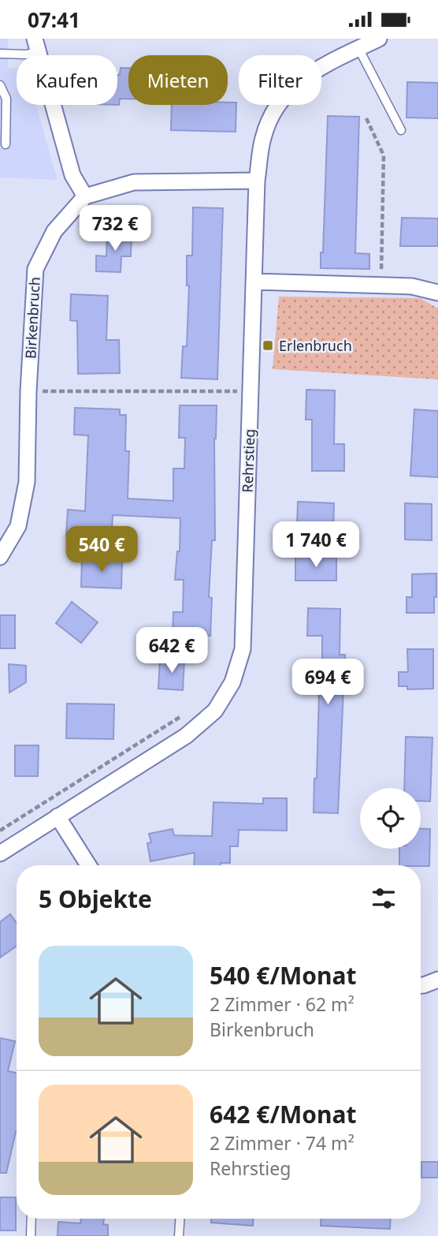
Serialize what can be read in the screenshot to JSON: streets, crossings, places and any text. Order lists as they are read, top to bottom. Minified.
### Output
{"streets":{"street":["Birkenbruch","Rehrstieg"]},"places":{"transit":["Erlenbruch"]},"page":{"status":"07:41","chip":["Kaufen","Mieten","Filter"],"price":["732 €","1 740 €","540 €","642 €","694 €"],"heading":"5 Objekte","list":[{"name":"540 €/Monat","note":"2 Zimmer · 62 m² · Birkenbruch"},{"name":"642 €/Monat","note":"2 Zimmer · 74 m² · Rehrstieg"}]}}
